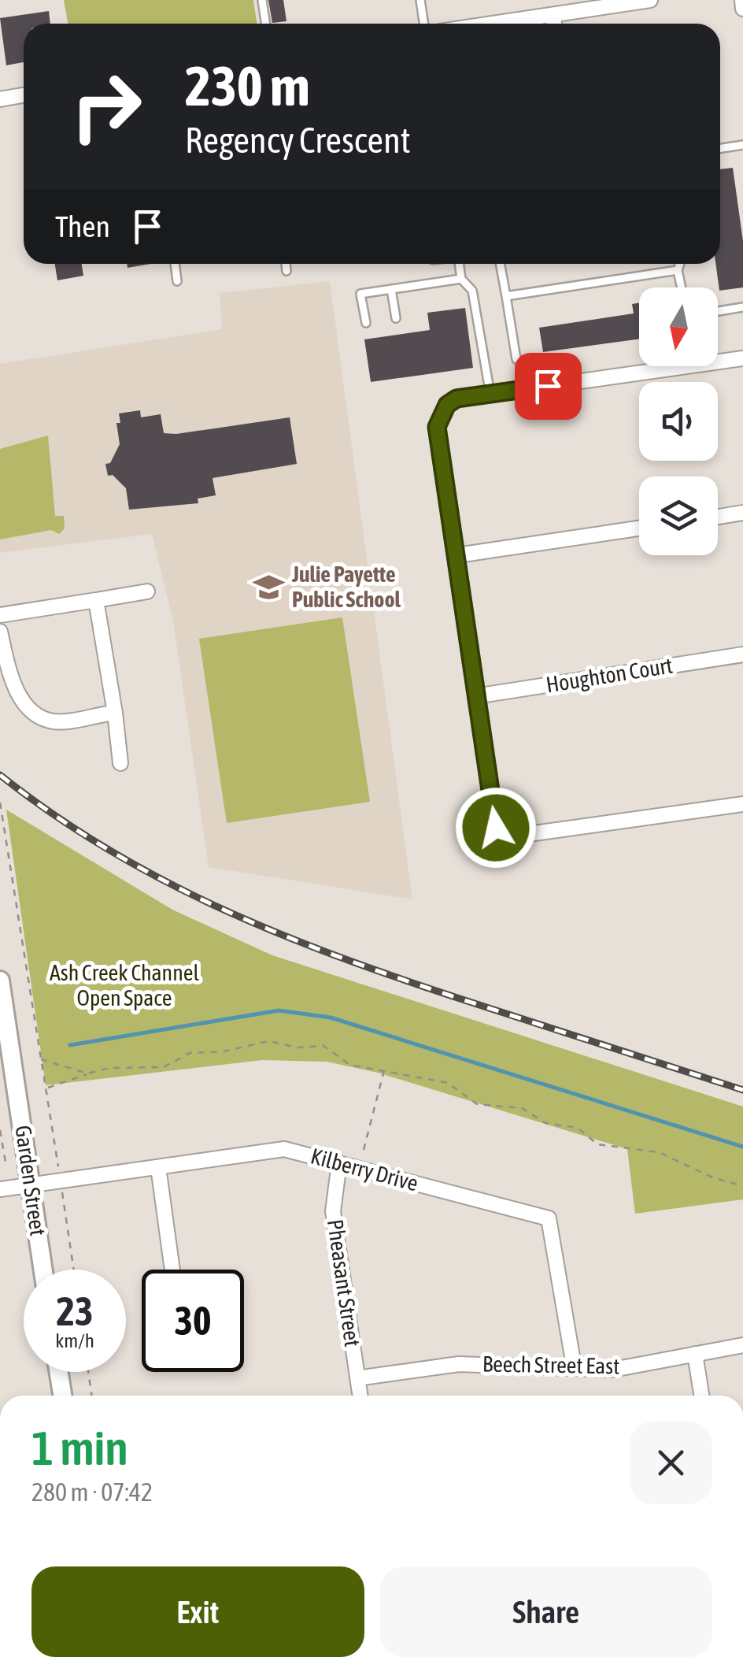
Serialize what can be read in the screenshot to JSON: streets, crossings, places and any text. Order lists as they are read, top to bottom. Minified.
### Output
{"streets":{"street":["Houghton Court","Kilberry Drive","Garden Street","Pheasant Street","Beech Street East"]},"crossings":[["Kilberry Drive","Garden Street"],["Kilberry Drive","Pheasant Street"],["Kilberry Drive","Beech Street East"],["Pheasant Street","Beech Street East"]],"parks":["Ash Creek Channel Open Space"],"places":{"school or university":["Julie Payette Public School"]},"north":"bottom","page":{"turn":["230 m","Regency Crescent"],"then":"Then","speed":"23 km/h","limit":"30","heading":["1 min","280 m · 07:42"],"buttons":["Exit","Share"]}}
